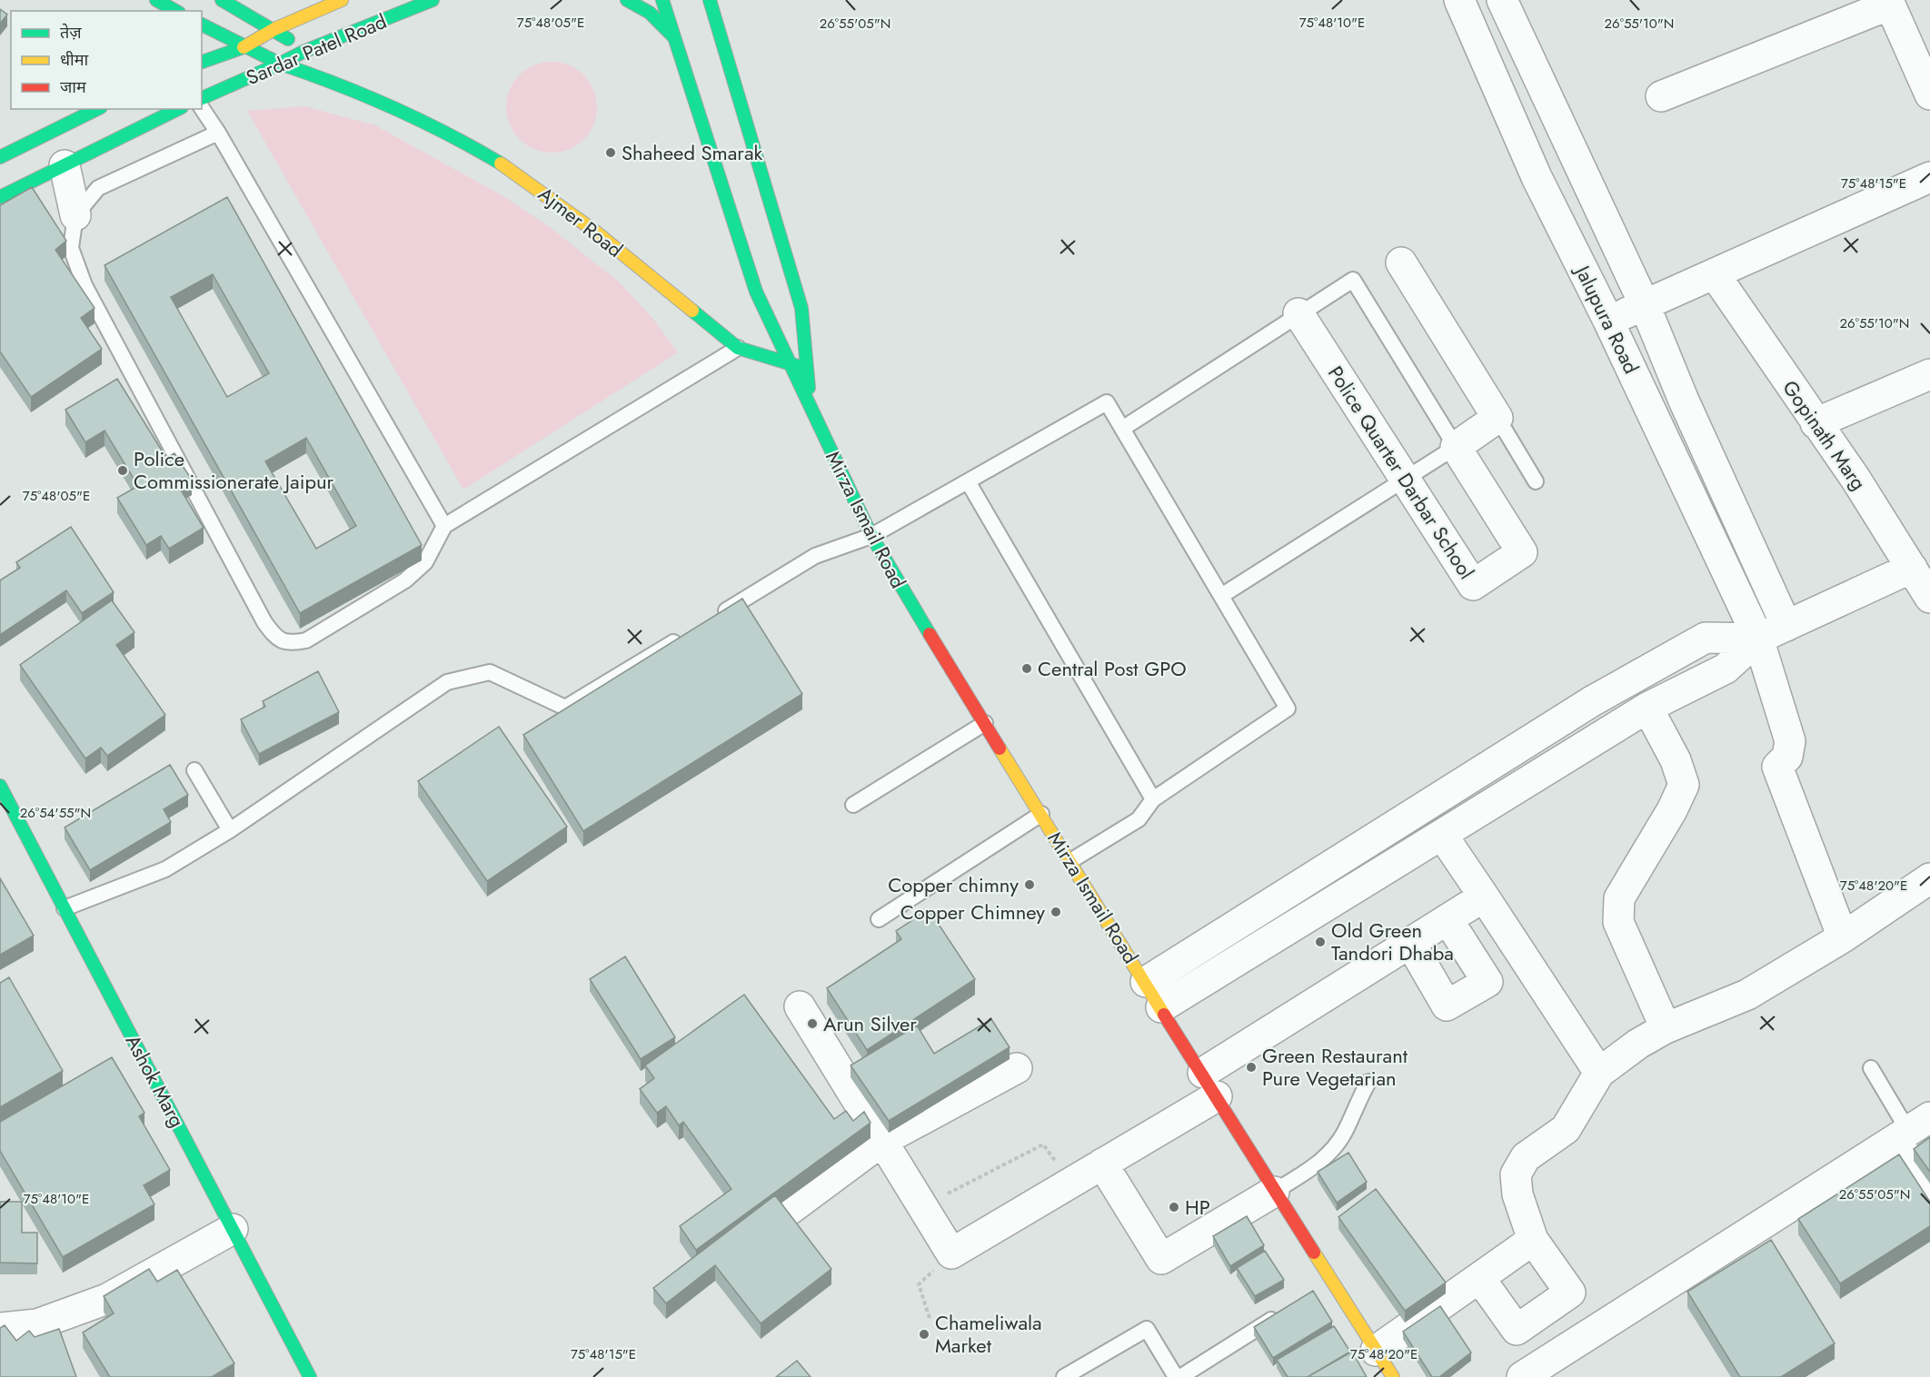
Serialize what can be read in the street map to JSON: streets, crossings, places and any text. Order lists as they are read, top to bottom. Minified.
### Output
{"streets":{"main road":["Sardar Patel Road","Ajmer Road","Mirza Ismail Road","Ashok Marg"],"street":["Jalupura Road","Gopinath Marg","Police Quarter Darbar School"]},"crossings":[["Sardar Patel Road","Ajmer Road"],["Ajmer Road","Mirza Ismail Road"]],"places":["Shaheed Smarak","Police Commissionerate Jaipur","Central Post GPO","Copper chimny","Copper Chimney","Old Green Tandori Dhaba","Arun Silver","Green Restaurant Pure Vegetarian","HP","Chameliwala Market"],"legend":["तेज़","धीमा","जाम"],"coordinates":["75°48'05\"E","75°48'10\"E","26°55'05\"N","26°55'10\"N","75°48'15\"E","26°54'55\"N","75°48'20\"E"]}
